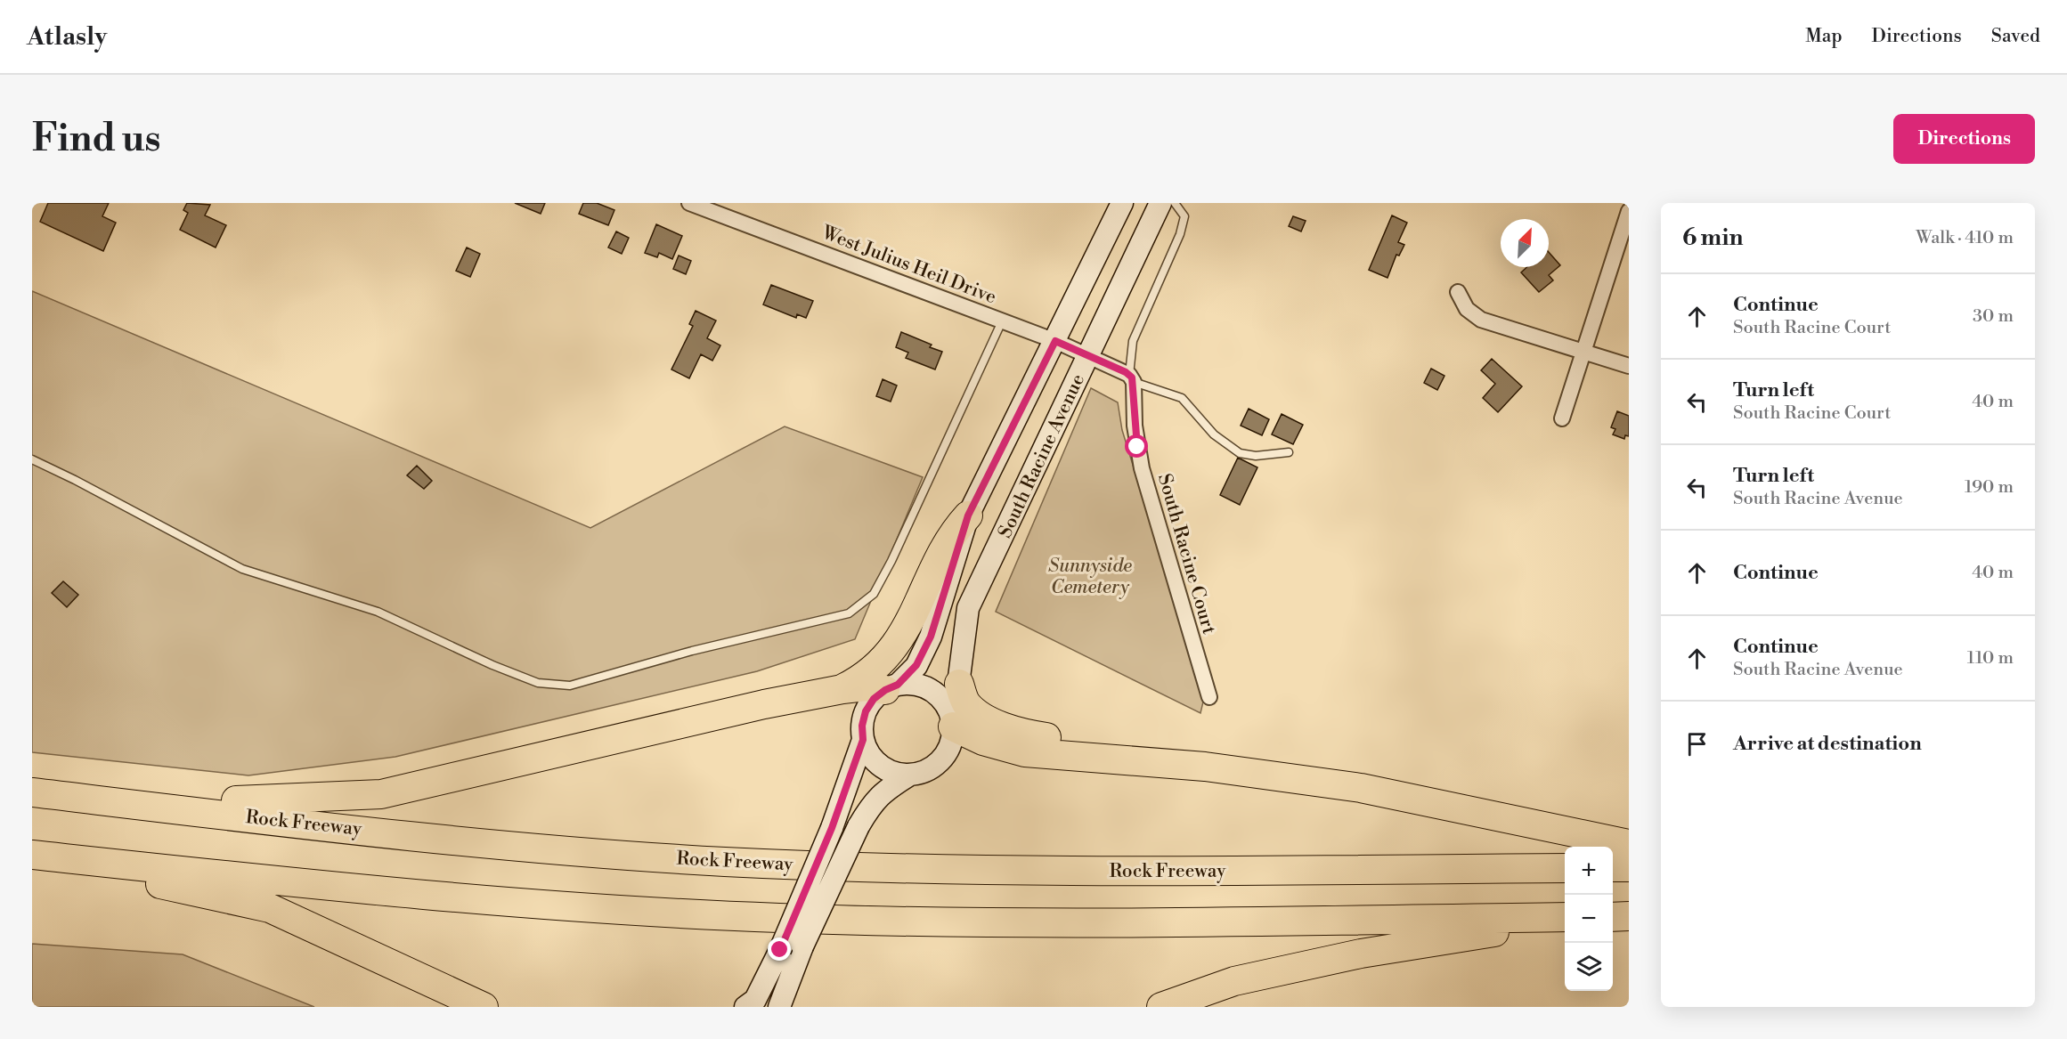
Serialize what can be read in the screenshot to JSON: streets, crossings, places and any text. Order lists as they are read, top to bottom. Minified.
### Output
{"streets":{"highway":["Rock Freeway"],"main road":["South Racine Avenue"],"street":["West Julius Heil Drive","South Racine Court"]},"crossings":[["West Julius Heil Drive","South Racine Avenue"]],"parks":["Sunnyside Cemetery"],"north":"top right","page":{"header":"Atlasly","nav":["Map","Directions","Saved"],"buttons":"Directions","title":"Find us","heading":["6 min","Walk · 410 m"],"list":[["Continue","South Racine Court","30 m"],["Turn left","South Racine Court","40 m"],["Turn left","South Racine Avenue","190 m"],["Continue","40 m"],["Continue","South Racine Avenue","110 m"],"Arrive at destination"],"map_buttons":["+","−"]}}
